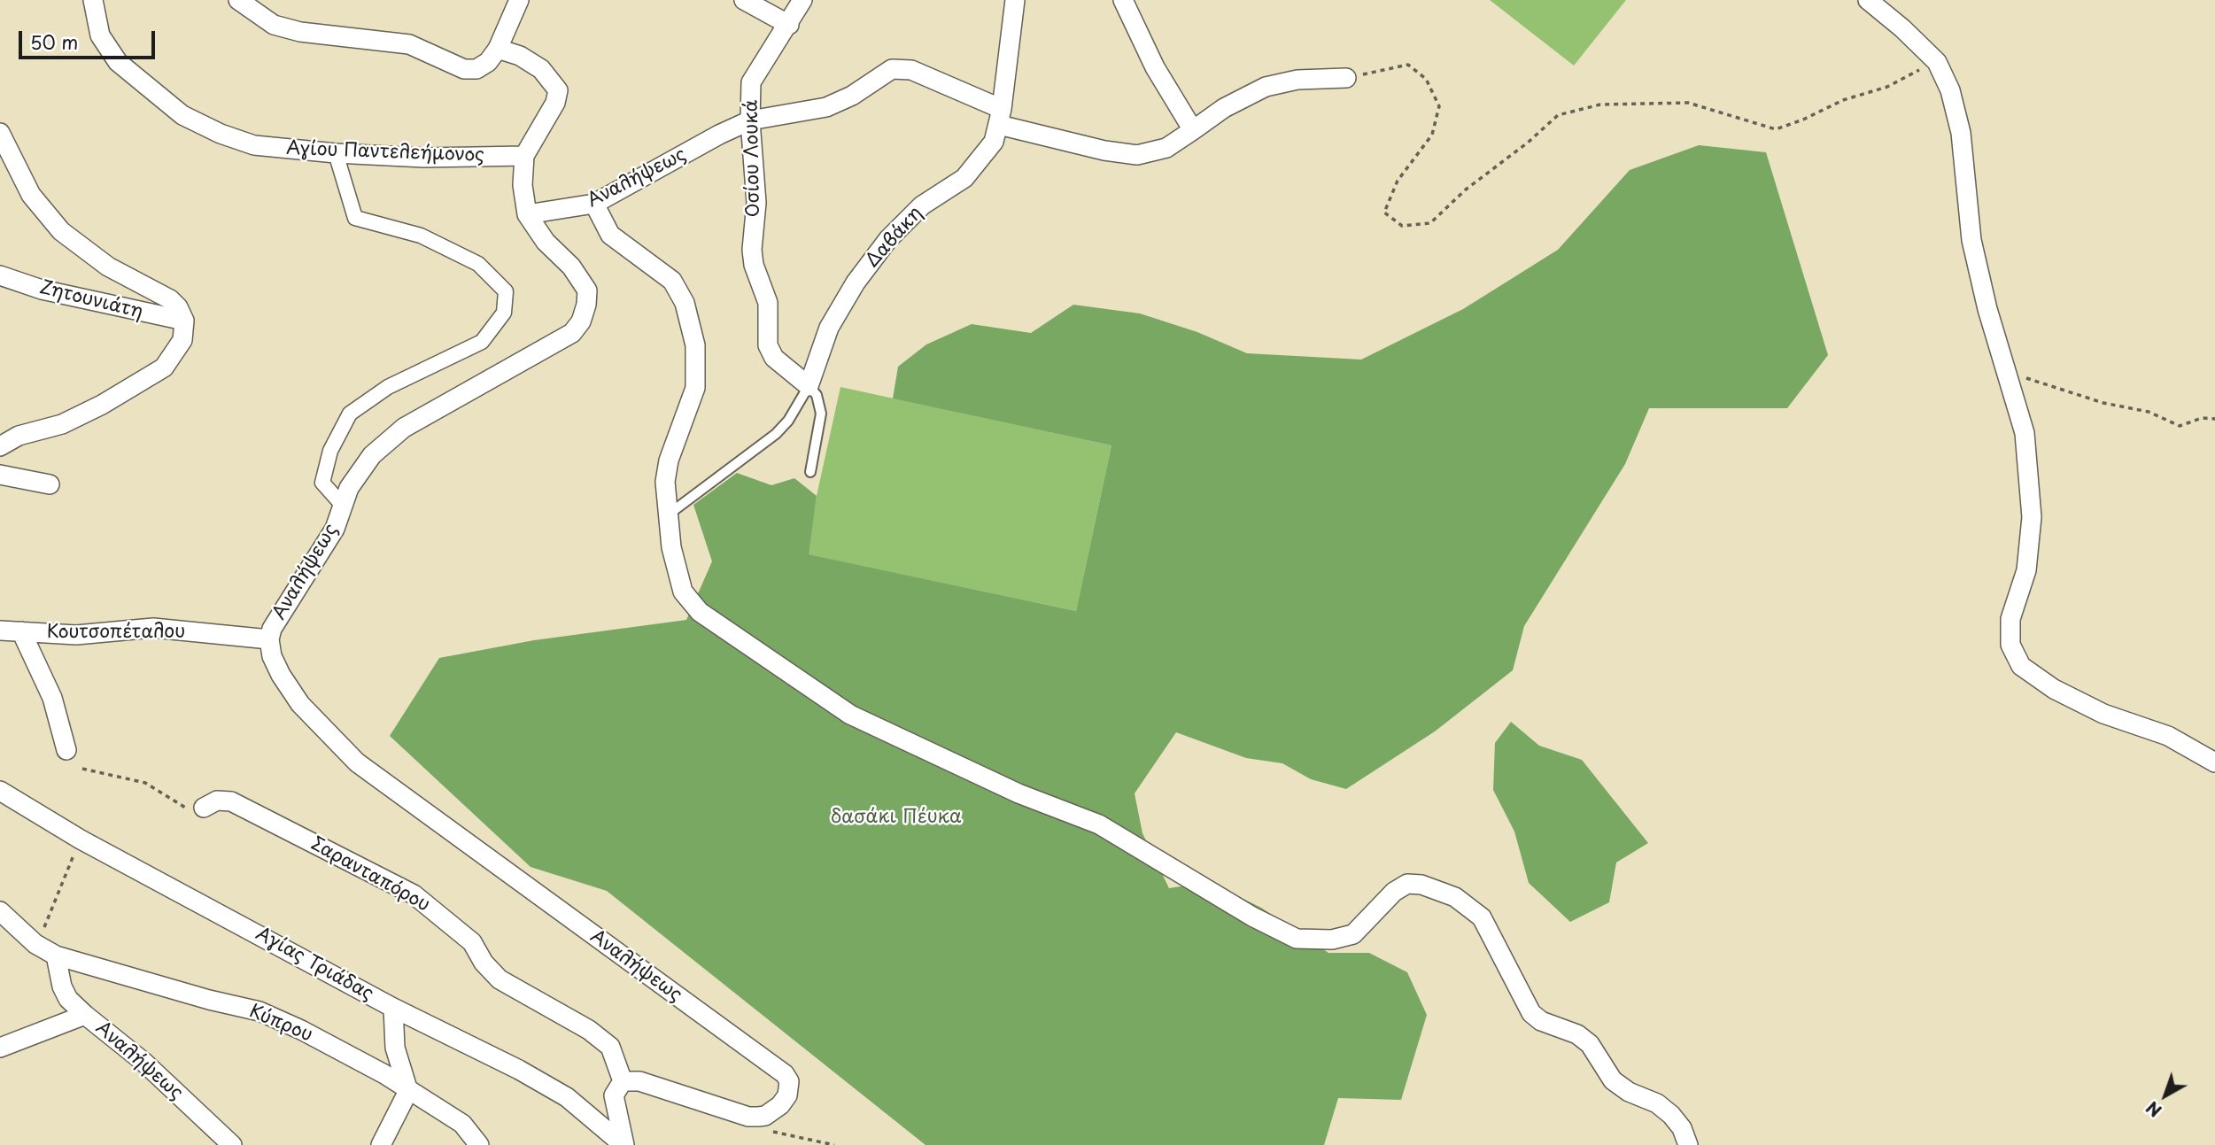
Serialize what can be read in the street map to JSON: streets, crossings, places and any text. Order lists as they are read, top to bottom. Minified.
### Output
{"streets":{"street":["Αγίου Παντελεήμονος","Οσίου Λουκά","Αναλήψεως","Δαβάκη","Ζητουνιάτη","Κουτσοπέταλου","Σαρανταπόρου","Αγίας Τριάδας","Κύπρου"]},"crossings":[["Οσίου Λουκά","Αναλήψεως"],["Οσίου Λουκά","Δαβάκη"],["Αναλήψεως","Δαβάκη"],["Αναλήψεως","Κουτσοπέταλου"]],"parks":["δασάκι Πέυκα"],"scale_bar":"50 m","north":"bottom left"}
